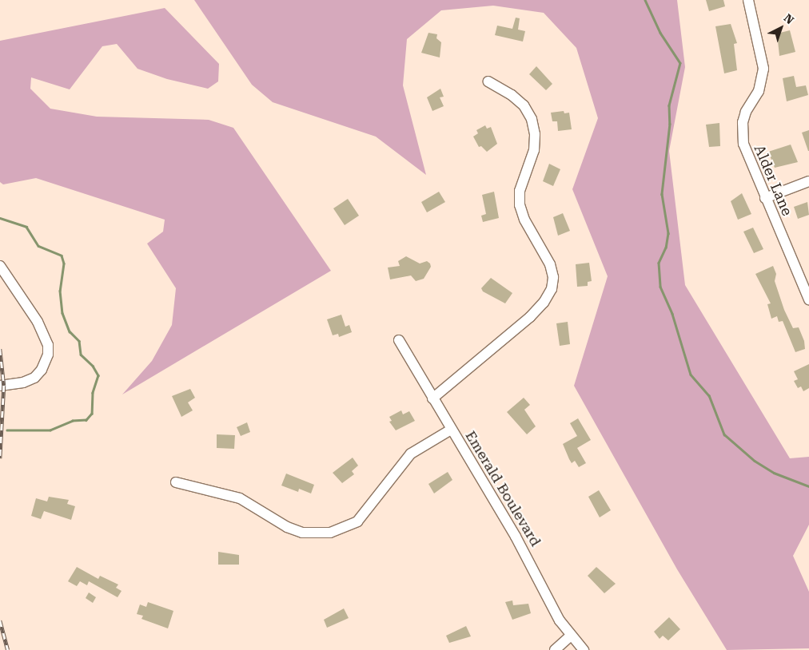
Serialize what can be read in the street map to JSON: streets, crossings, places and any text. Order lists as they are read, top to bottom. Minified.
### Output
{"streets":{"street":["Alder Lane","Emerald Boulevard"]},"north":"top right"}
